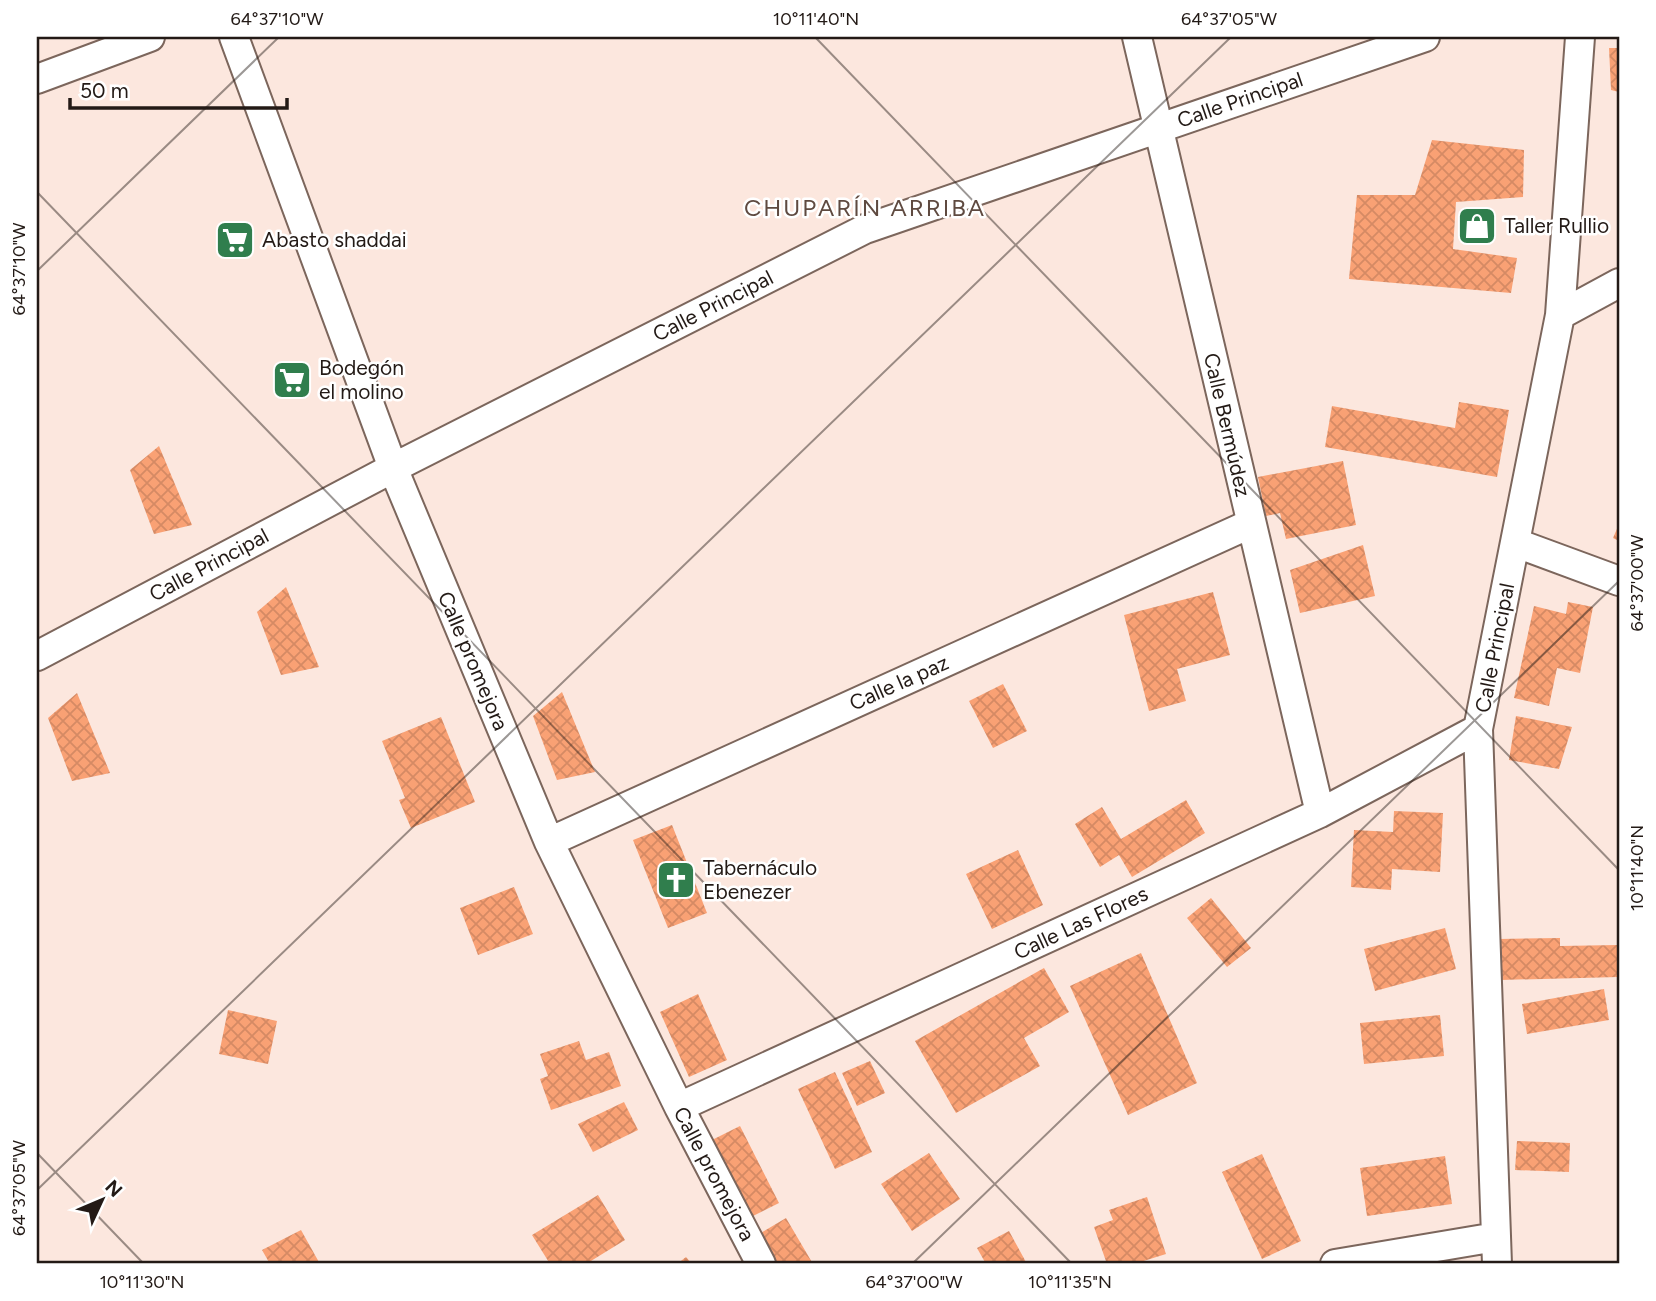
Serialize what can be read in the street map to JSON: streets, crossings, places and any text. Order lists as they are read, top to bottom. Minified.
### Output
{"streets":{"street":["Calle Principal","Calle Bermúdez","Calle promejora","Calle la paz","Calle Las Flores"]},"crossings":[["Calle Principal","Calle Bermúdez"],["Calle Principal","Calle promejora"],["Calle Principal","Calle Las Flores"],["Calle Bermúdez","Calle la paz"],["Calle Bermúdez","Calle Las Flores"],["Calle promejora","Calle la paz"],["Calle promejora","Calle Las Flores"]],"districts":["CHUPARÍN ARRIBA"],"places":{"shop":["Taller Rullio"],"supermarket":["Abasto shaddai","Bodegón el molino"],"church":["Tabernáculo Ebenezer"]},"scale_bar":"50 m","north":"top right","coordinates":["64°37'10\"W","10°11'40\"N","64°37'05\"W","64°37'00\"W","10°11'30\"N","10°11'35\"N"]}
